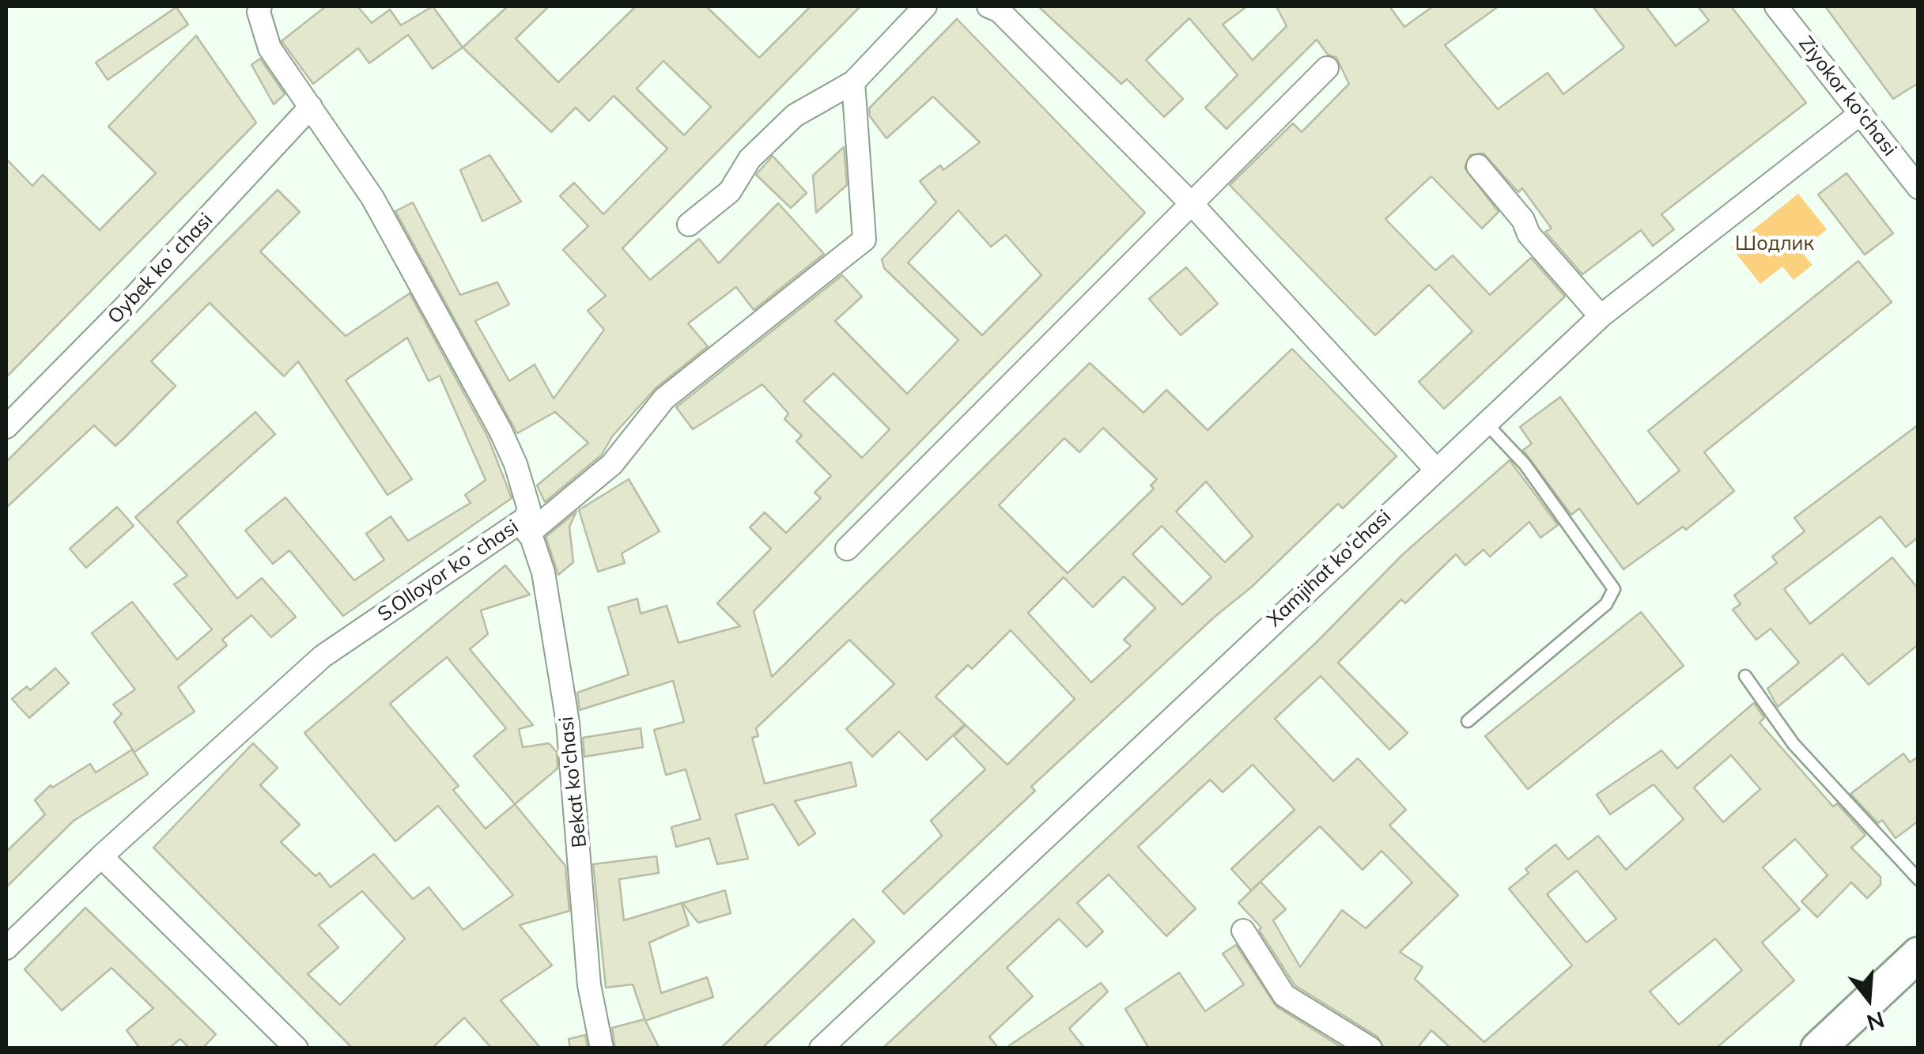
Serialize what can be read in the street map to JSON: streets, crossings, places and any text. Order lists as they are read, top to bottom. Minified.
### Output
{"streets":{"street":["Ziyokor ko'chasi","Oybek koʻchasi","Xamjihat ko'chasi","S.Olloyor koʻchasi","Bekat ko'chasi"]},"crossings":[["Ziyokor ko'chasi","Xamjihat ko'chasi"],["Oybek koʻchasi","S.Olloyor koʻchasi"],["S.Olloyor koʻchasi","Bekat ko'chasi"]],"parks":["Шодлик"],"north":"bottom"}
